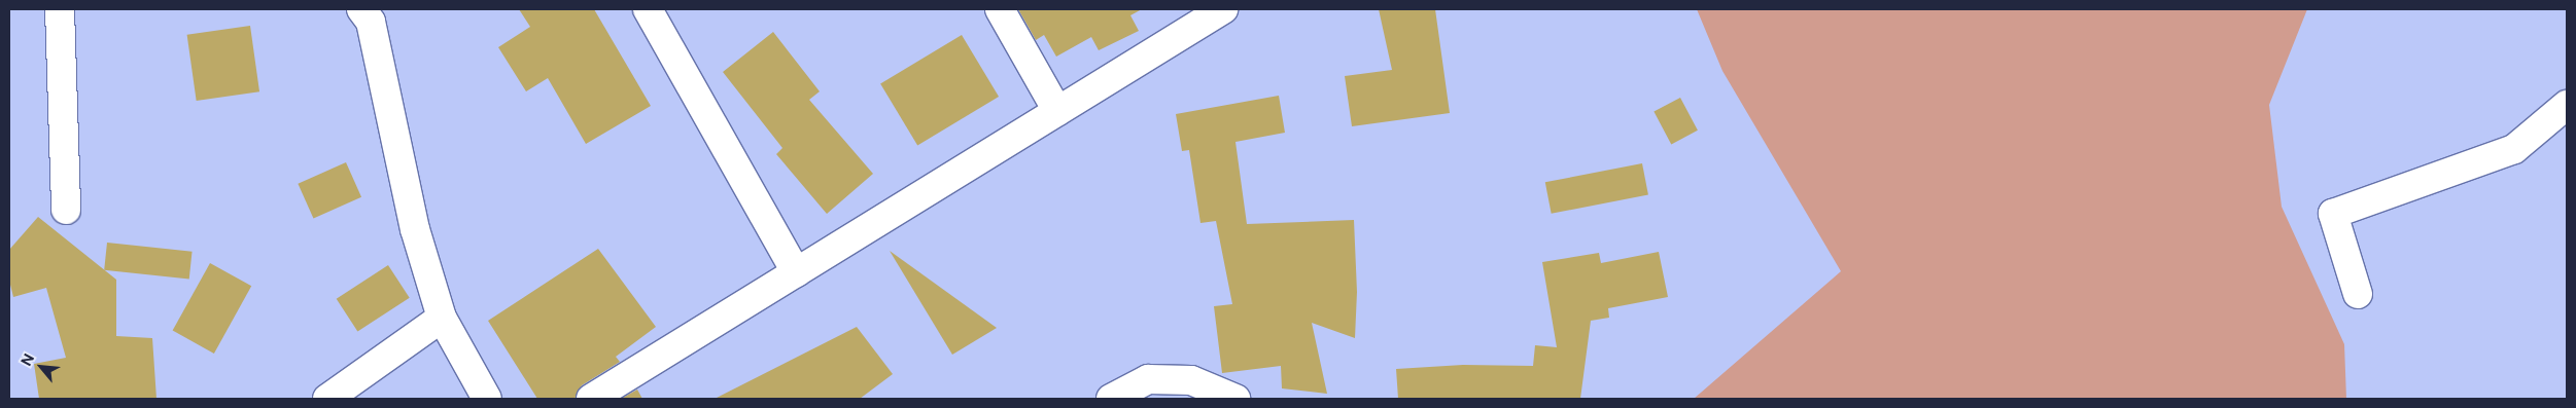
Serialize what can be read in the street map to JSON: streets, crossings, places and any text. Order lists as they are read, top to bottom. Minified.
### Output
{"north":"top left"}
